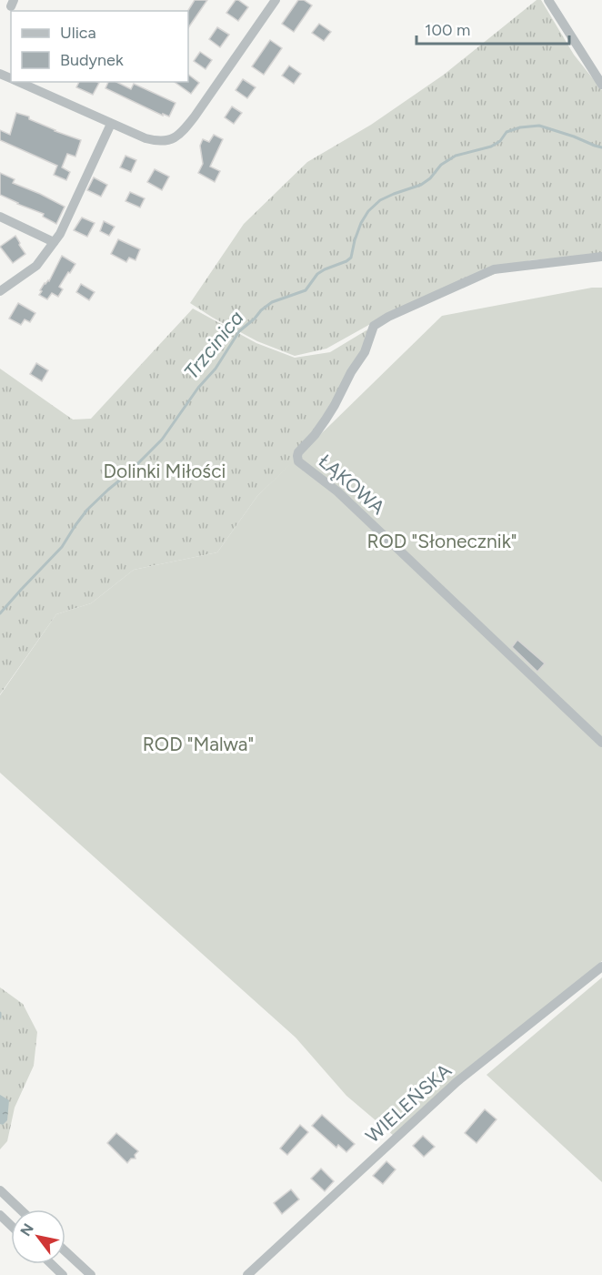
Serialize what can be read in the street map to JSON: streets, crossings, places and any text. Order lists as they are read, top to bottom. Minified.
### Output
{"streets":{"street":["ŁĄKOWA","WIELEŃSKA"]},"water":["Trzcinica"],"parks":["Dolinki Miłości","ROD \"Słonecznik\"","ROD \"Malwa\""],"legend":["Ulica","Budynek"],"scale_bar":"100 m","north":"top left"}
